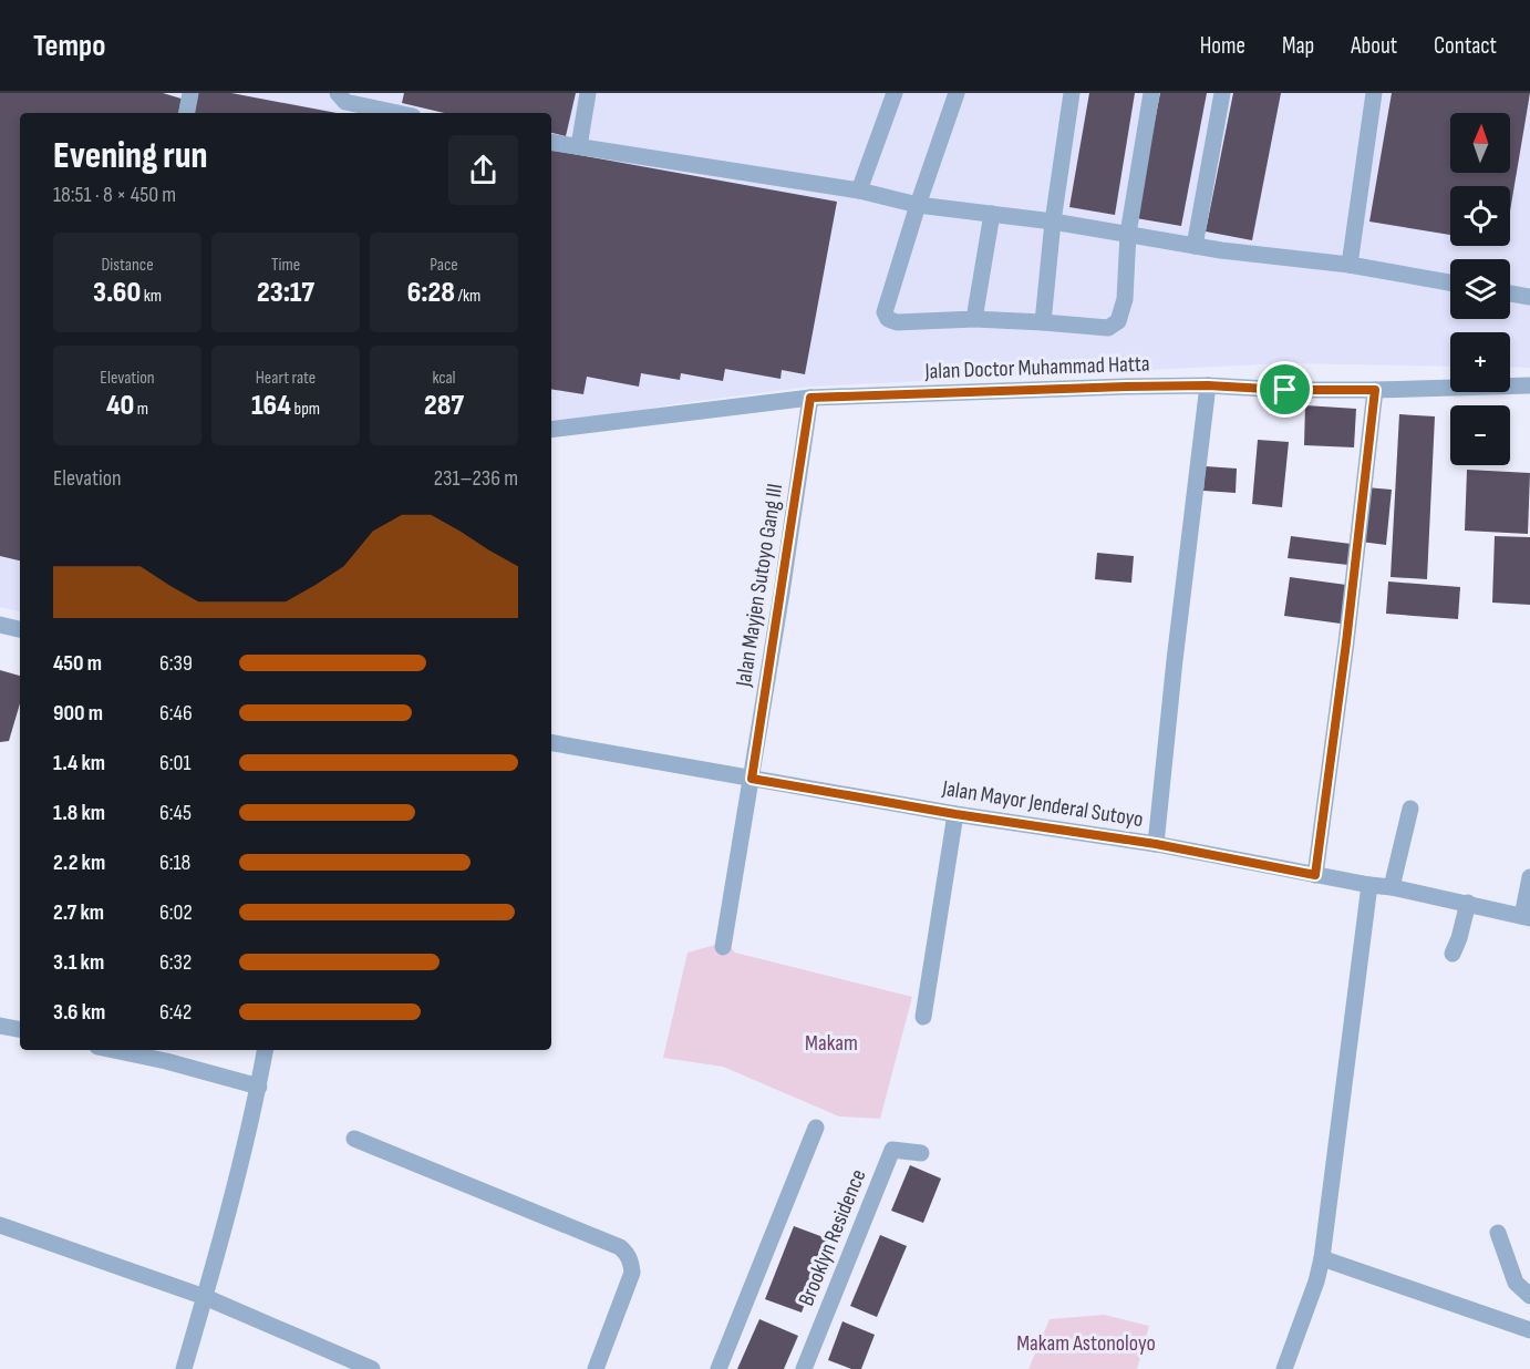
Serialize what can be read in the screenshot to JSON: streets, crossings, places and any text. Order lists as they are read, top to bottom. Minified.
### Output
{"streets":{"street":["Jalan Doctor Muhammad Hatta","Jalan Mayjen Sutoyo Gang III","Jalan Mayor Jenderal Sutoyo","Brooklyn Residence"]},"crossings":[["Jalan Doctor Muhammad Hatta","Jalan Mayjen Sutoyo Gang III"],["Jalan Mayjen Sutoyo Gang III","Jalan Mayor Jenderal Sutoyo"]],"parks":["Makam","Makam Astonoloyo"],"north":"top","page":{"header":"Tempo","nav":["Home","Map","About","Contact"],"map_buttons":["+","−"],"heading":["Evening run","18:51 · 8 × 450 m"],"stats":[["Distance","3.60 km"],["Time","23:17"],["Pace","6:28 /km"],["Elevation","40 m"],["Heart rate","164 bpm"],["kcal","287"]],"chart":["Elevation","231–236 m"],"list":[{"name":"450 m","note":"6:39"},{"name":"900 m","note":"6:46"},{"name":"1.4 km","note":"6:01"},{"name":"1.8 km","note":"6:45"},{"name":"2.2 km","note":"6:18"},{"name":"2.7 km","note":"6:02"},{"name":"3.1 km","note":"6:32"},{"name":"3.6 km","note":"6:42"}]}}
